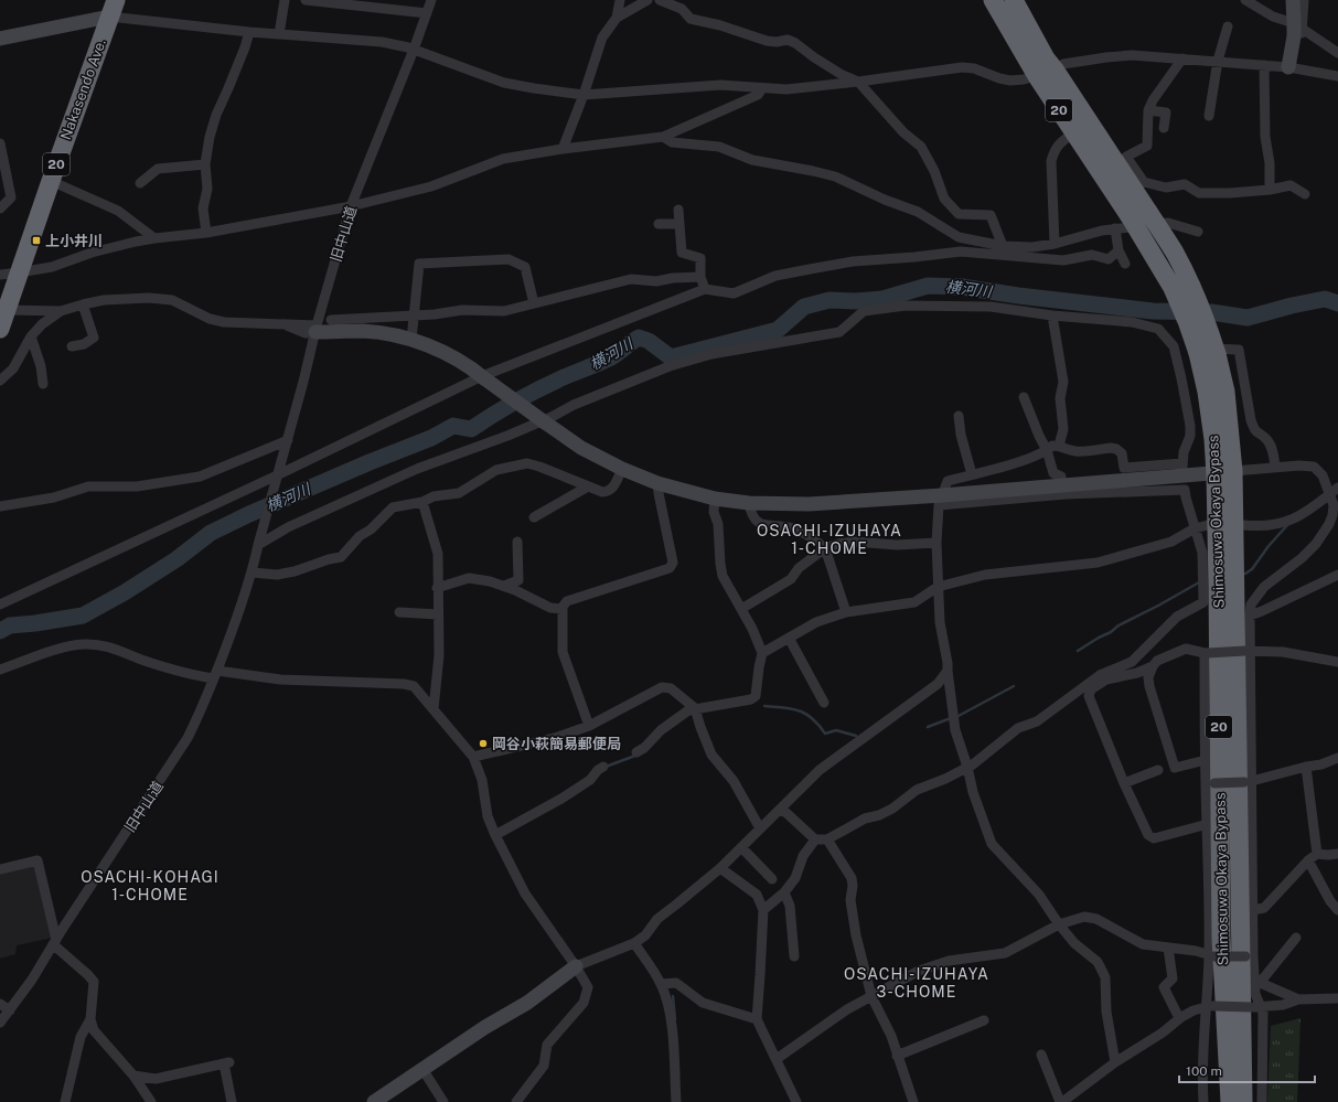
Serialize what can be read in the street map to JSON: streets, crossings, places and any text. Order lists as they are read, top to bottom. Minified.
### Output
{"streets":{"highway":["Nakasendo Ave.","20","Shimosuwa Okaya Bypass"],"street":["旧中山道"]},"districts":["OSACHI-IZUHAYA 1-CHOME","OSACHI-KOHAGI 1-CHOME","OSACHI-IZUHAYA 3-CHOME"],"water":["横河川"],"places":{"transit":["上小井川"],"other":["岡谷小萩簡易郵便局"]},"scale_bar":"100 m"}
